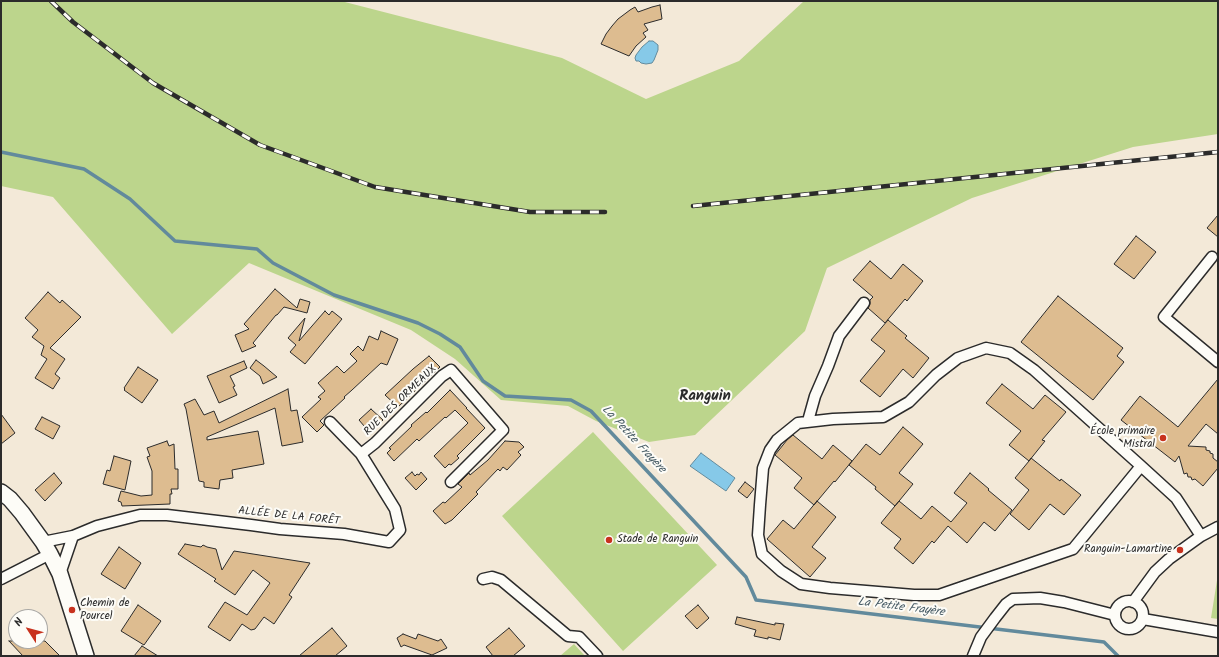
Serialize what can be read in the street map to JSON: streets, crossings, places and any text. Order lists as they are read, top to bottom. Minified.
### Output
{"streets":{"street":["RUE DES ORMEAUX","ALLÉE DE LA FORÊT"]},"crossings":[["RUE DES ORMEAUX","ALLÉE DE LA FORÊT"]],"districts":["Ranguin"],"water":["La Petite Frayère"],"places":["École primaire Mistral","Stade de Ranguin","Ranguin-Lamartine","Chemin de Pourcel"],"north":"top left"}
